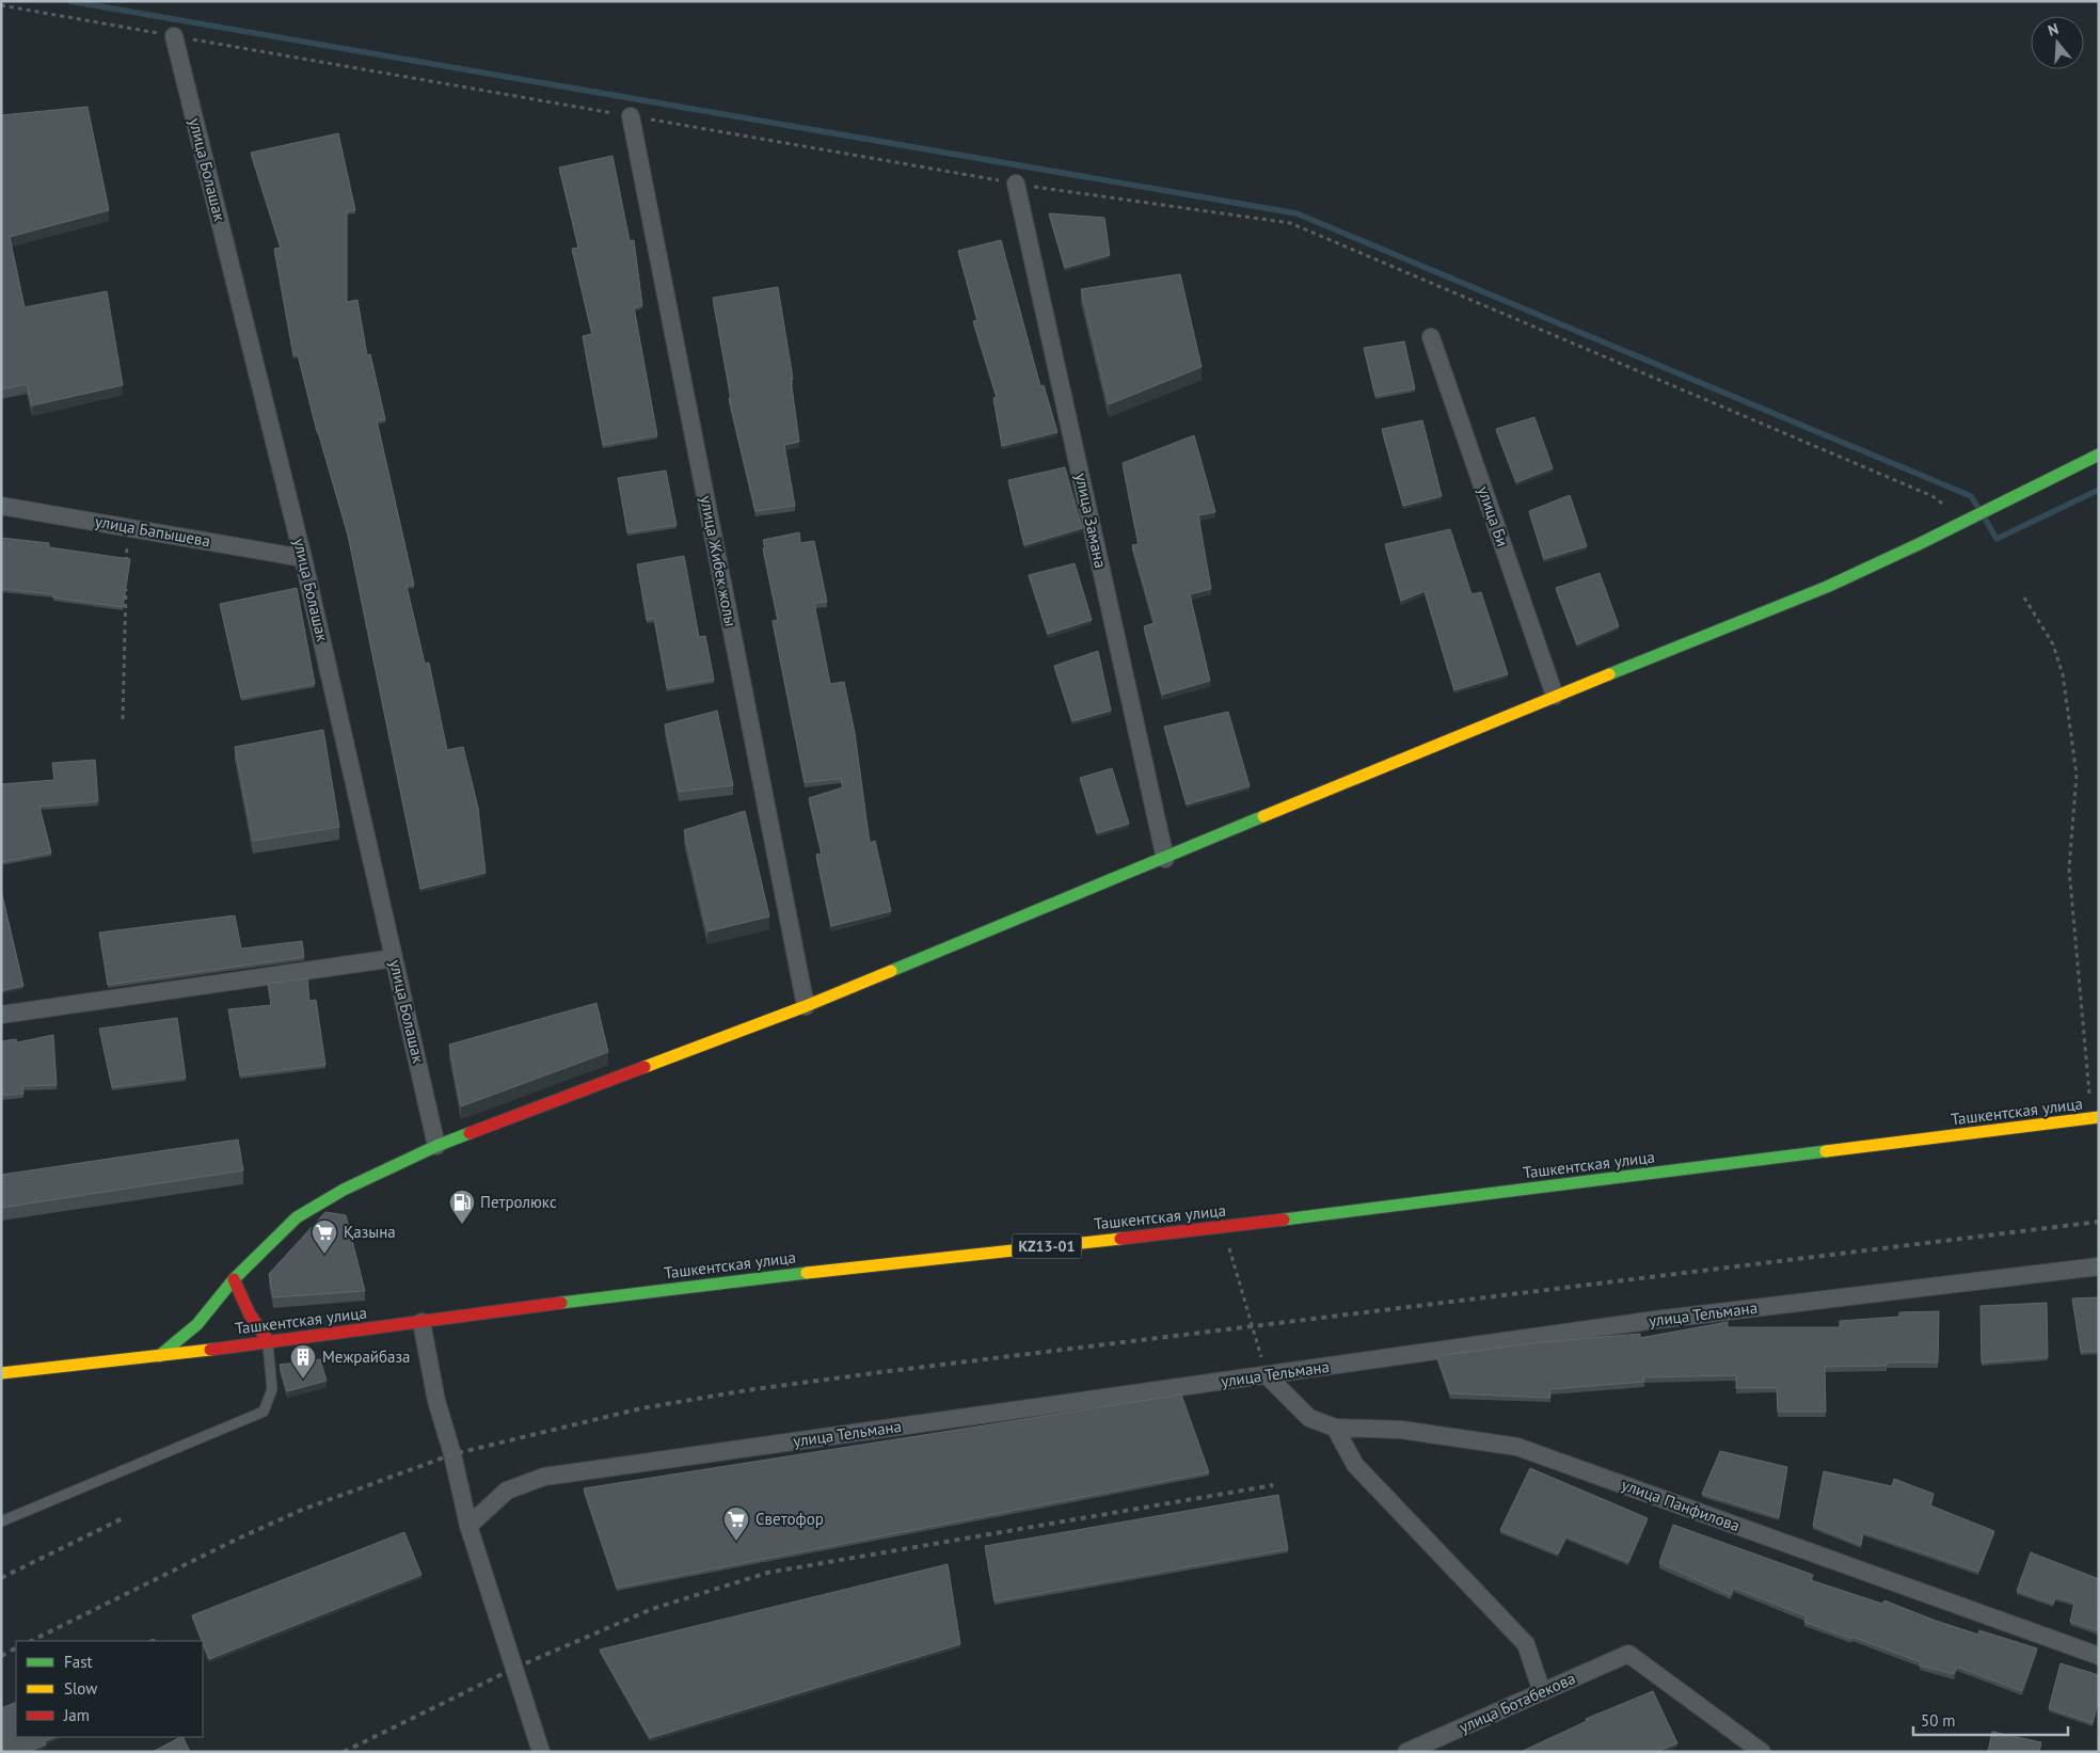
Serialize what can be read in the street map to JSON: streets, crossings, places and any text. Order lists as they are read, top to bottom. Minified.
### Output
{"streets":{"main road":["Ташкентская улица","KZ13-01"],"street":["улица Болашак","улица Би","улица Замана","улица Бапышева","улица Жибек жолы","улица Тельмана","улица Панфилова","улица Ботабекова"]},"crossings":[["улица Болашак","улица Бапышева"],["улица Тельмана","улица Панфилова"]],"places":{"fuel station":["Петролюкс"],"supermarket":["Қазына","Светофор"],"building":["Межрайбаза"]},"legend":["Fast","Slow","Jam"],"scale_bar":"50 m","north":"top"}
